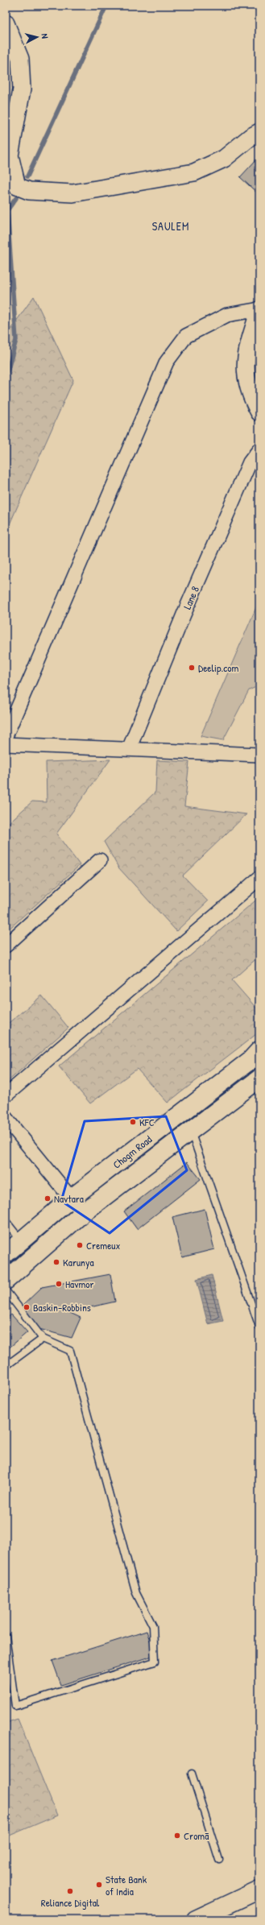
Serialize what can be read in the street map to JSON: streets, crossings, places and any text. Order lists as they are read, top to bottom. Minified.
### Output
{"streets":{"main road":["Chogm Road"],"street":["Lane 8"]},"districts":["SAULEM"],"places":["Deelip.com","KFC","Navtara","Cremeux","Karunya","Havmor","Baskin-Robbins","Cromā","State Bank of India","Reliance Digital"],"north":"right"}
